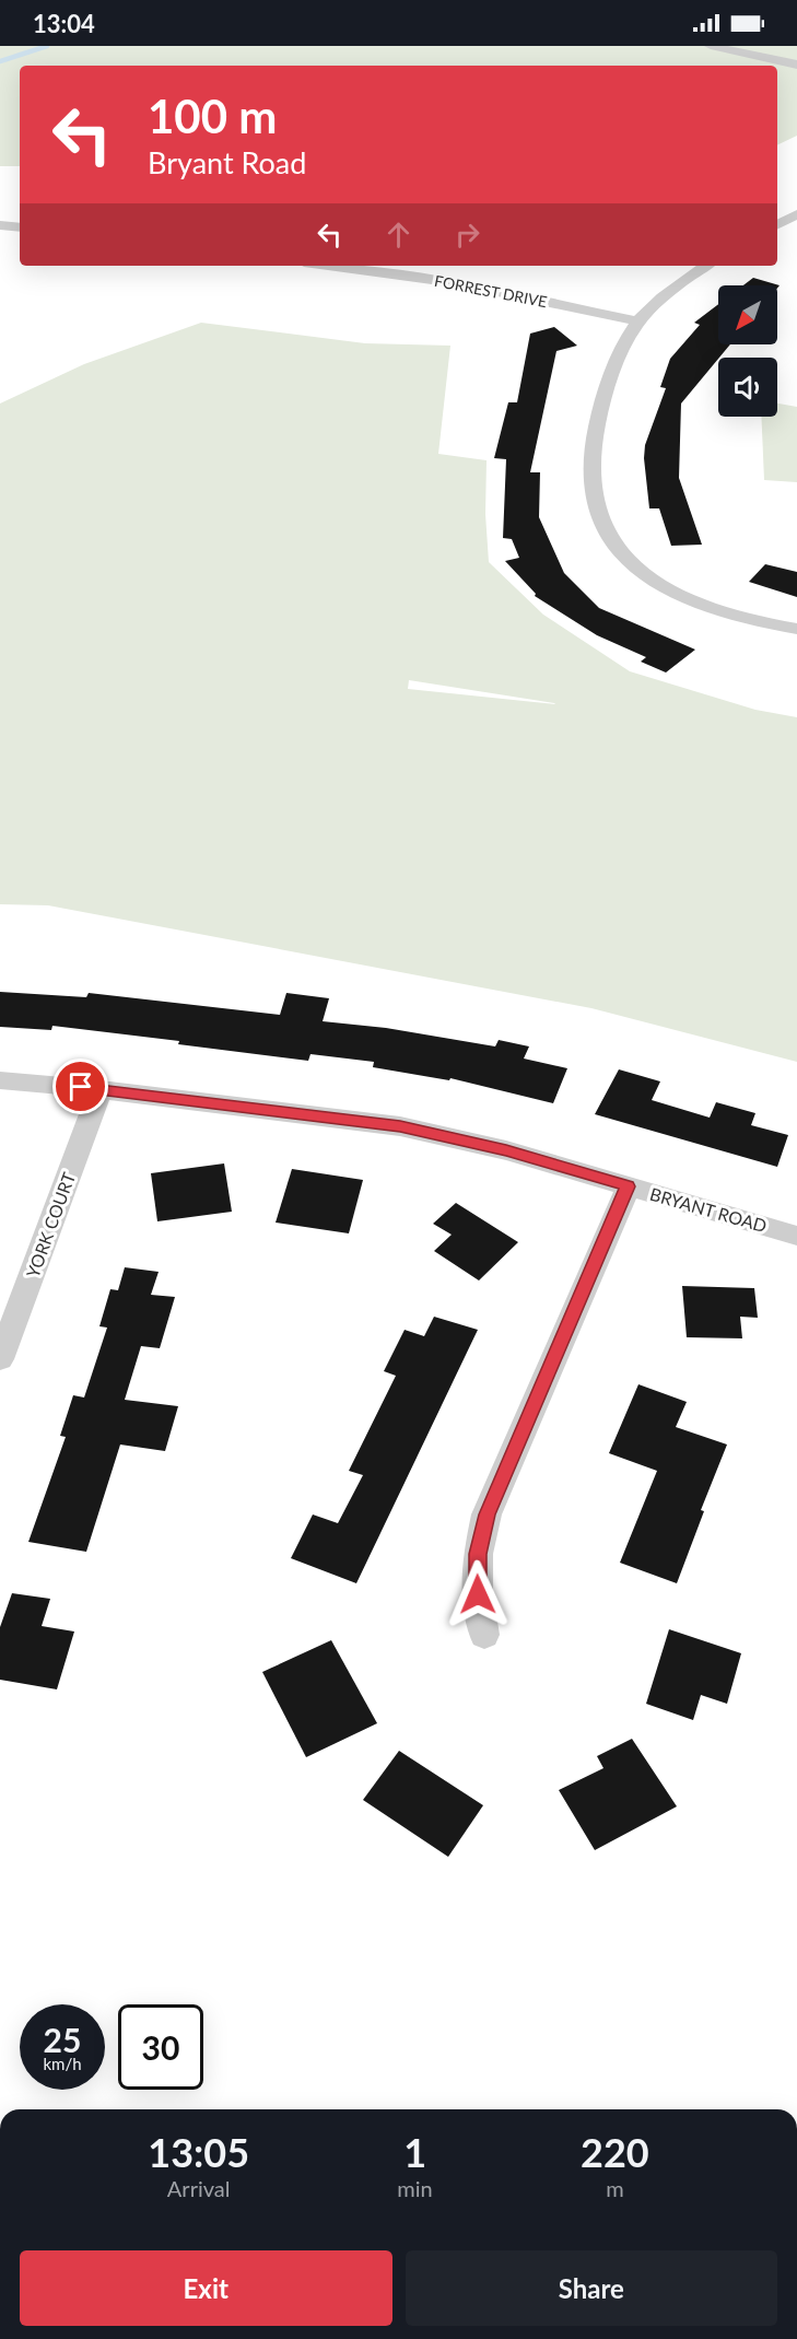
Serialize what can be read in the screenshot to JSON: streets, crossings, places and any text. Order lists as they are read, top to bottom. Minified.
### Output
{"streets":{"street":["FORREST DRIVE","BRYANT ROAD","YORK COURT"]},"crossings":[["BRYANT ROAD","YORK COURT"]],"north":"bottom left","page":{"status":"13:04","turn":["100 m","Bryant Road"],"speed":"25 km/h","limit":"30","eta":["13:05","Arrival","1","min","220","m"],"buttons":["Exit","Share"]}}
